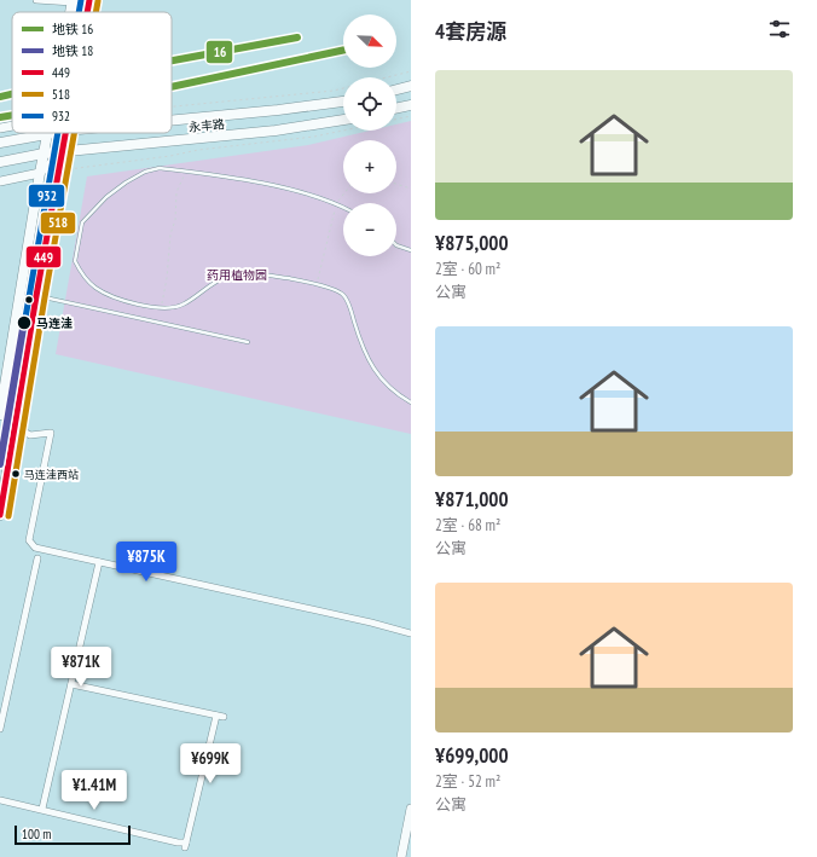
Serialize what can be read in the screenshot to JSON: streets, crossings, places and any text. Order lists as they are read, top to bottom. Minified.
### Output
{"streets":{"main road":["永丰路"]},"parks":["药用植物园"],"places":["马连洼","马连洼西站"],"lines":["transit line 449","transit line 932","transit line 518","metro line 16","metro line 18"],"legend":["地铁 16","地铁 18","449","518","932"],"scale_bar":"100 m","north":"bottom right","page":{"heading":"4套房源","map_buttons":["+","−"],"list":[{"name":"¥875,000","note":"2室 · 60 m² · 公寓"},{"name":"¥871,000","note":"2室 · 68 m² · 公寓"},{"name":"¥699,000","note":"2室 · 52 m² · 公寓"}],"price":["¥875K","¥871K","¥699K","¥1.41M"],"scale":"100 m"}}
